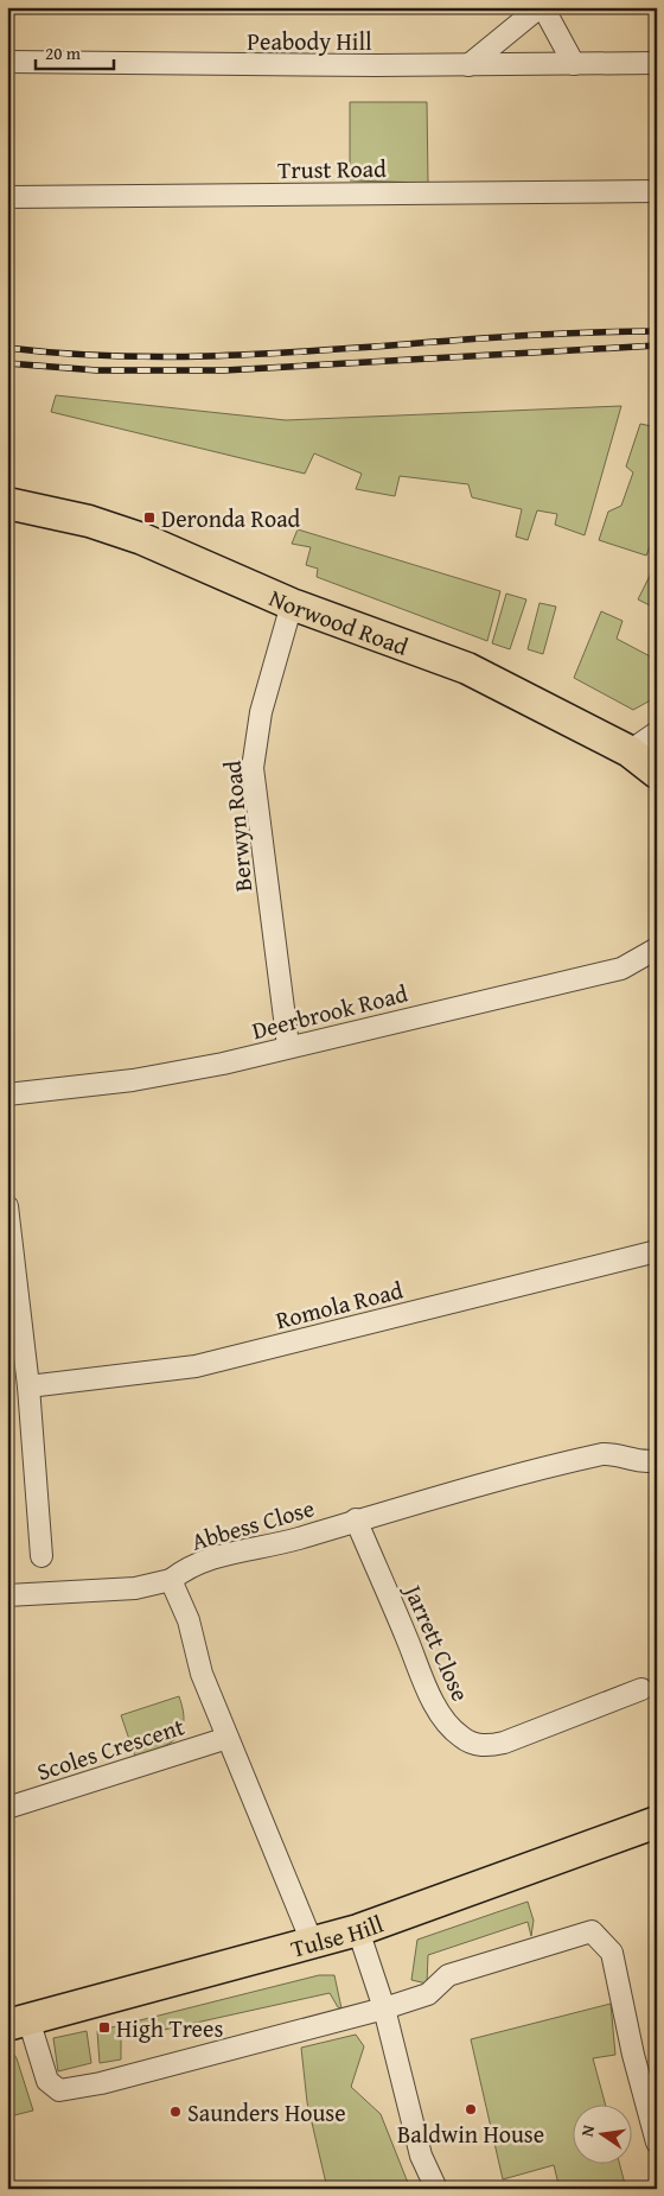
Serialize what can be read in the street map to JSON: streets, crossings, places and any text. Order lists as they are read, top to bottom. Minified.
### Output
{"streets":{"main road":["Norwood Road","Tulse Hill"],"street":["Peabody Hill","Trust Road","Berwyn Road","Deerbrook Road","Romola Road","Abbess Close","Jarrett Close","Scoles Crescent"]},"crossings":[["Norwood Road","Berwyn Road"],["Berwyn Road","Deerbrook Road"],["Abbess Close","Jarrett Close"],["Abbess Close","Scoles Crescent"],["Abbess Close","Tulse Hill"]],"places":{"transit":["Deronda Road","High Trees"],"other":["Baldwin House","Saunders House"]},"scale_bar":"20 m","north":"left"}
